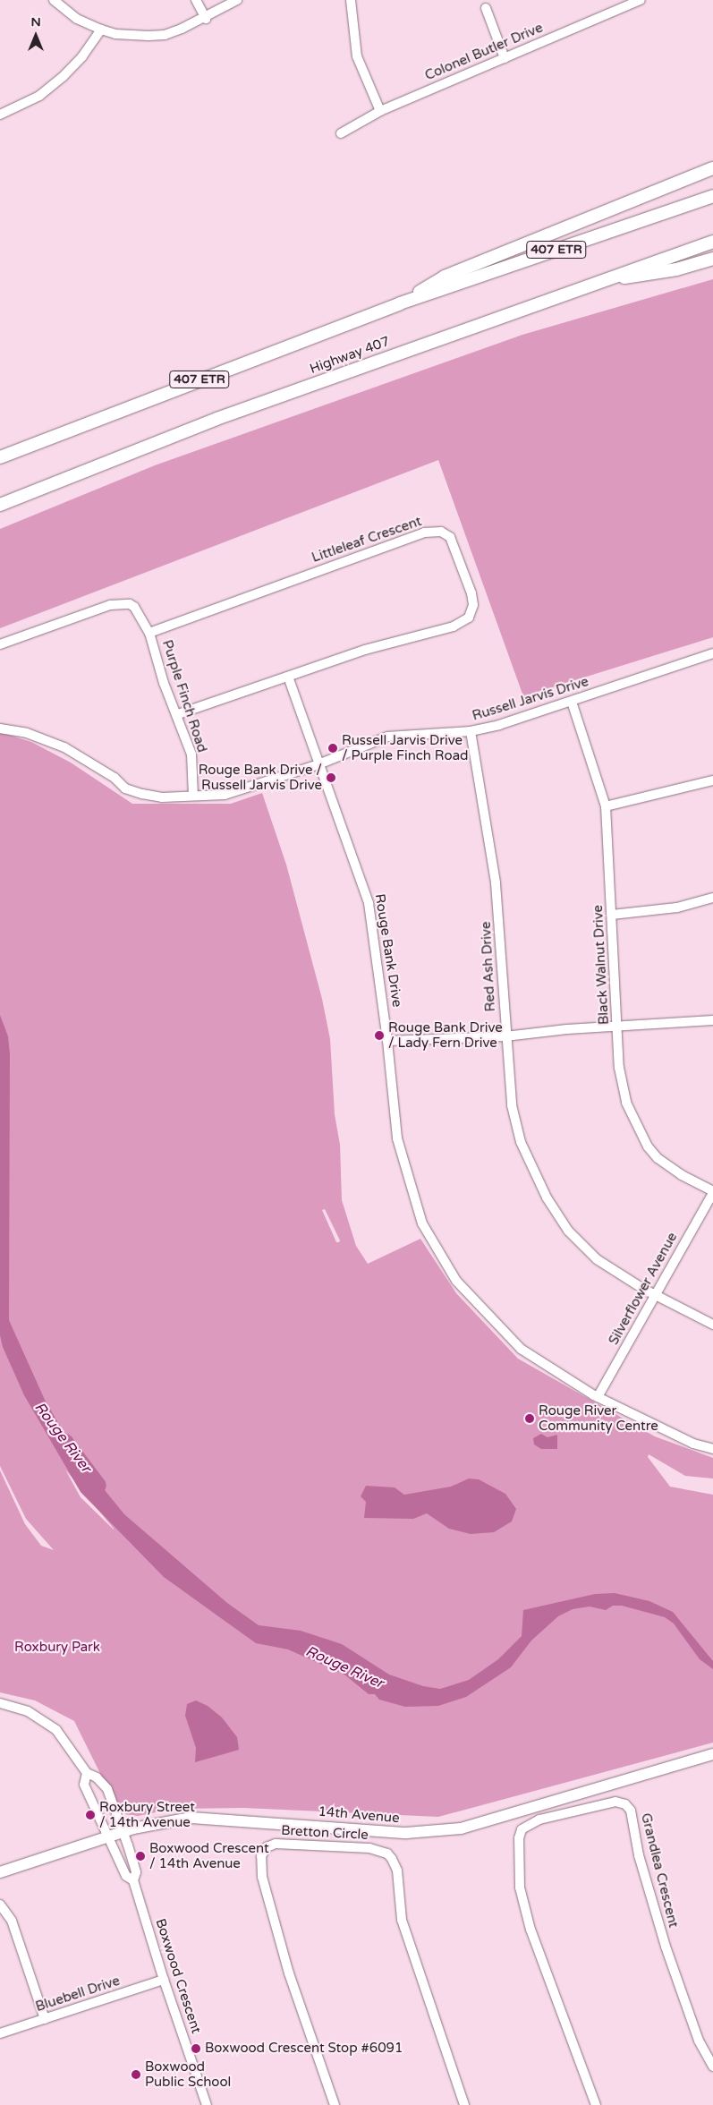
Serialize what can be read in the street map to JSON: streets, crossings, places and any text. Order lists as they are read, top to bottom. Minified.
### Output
{"streets":{"highway":["407 ETR","Highway 407"],"main road":["14th Avenue"],"street":["Colonel Butler Drive","Littleleaf Crescent","Purple Finch Road","Russell Jarvis Drive","Rouge Bank Drive","Black Walnut Drive","Red Ash Drive","Silverflower Avenue","Bretton Circle","Grandlea Crescent","Boxwood Crescent","Bluebell Drive"]},"crossings":[["Littleleaf Crescent","Purple Finch Road"],["Purple Finch Road","Russell Jarvis Drive"],["Russell Jarvis Drive","Rouge Bank Drive"],["Russell Jarvis Drive","Black Walnut Drive"],["Russell Jarvis Drive","Red Ash Drive"],["Rouge Bank Drive","Silverflower Avenue"],["Black Walnut Drive","Silverflower Avenue"],["Red Ash Drive","Silverflower Avenue"],["14th Avenue","Boxwood Crescent"],["Boxwood Crescent","Bluebell Drive"]],"water":["Rouge River"],"parks":["Roxbury Park"],"places":["Russell Jarvis Drive / Purple Finch Road","Rouge Bank Drive / Russell Jarvis Drive","Rouge Bank Drive / Lady Fern Drive","Rouge River Community Centre","Roxbury Street / 14th Avenue","Boxwood Crescent / 14th Avenue","Boxwood Crescent Stop #6091","Boxwood Public School"],"north":"top"}
